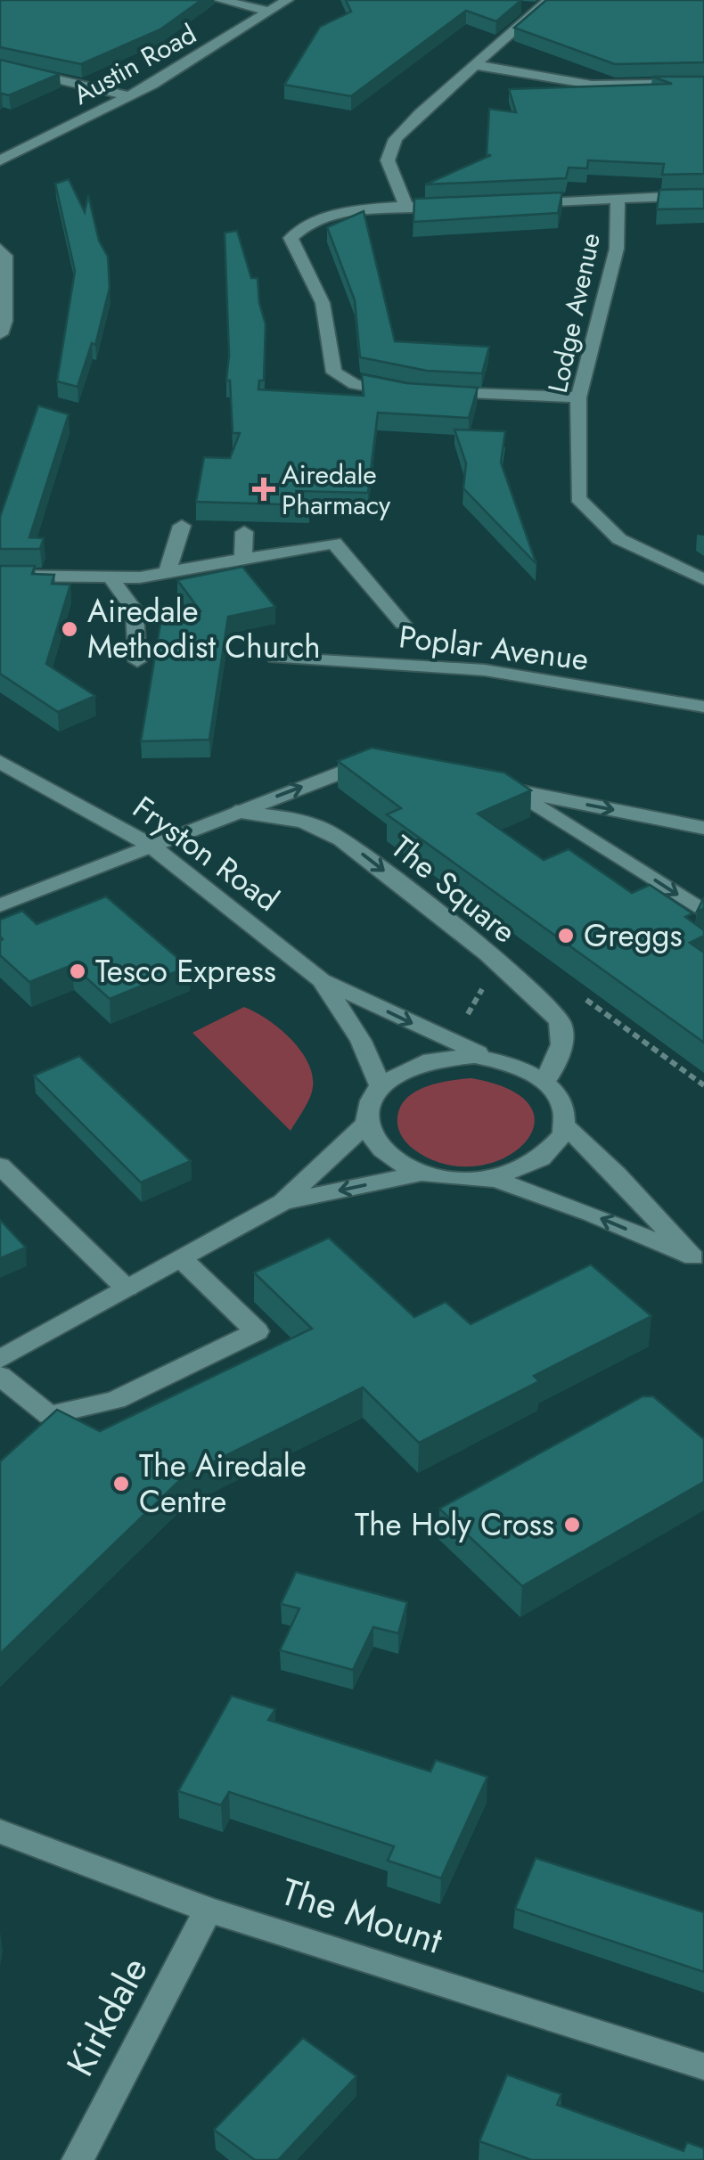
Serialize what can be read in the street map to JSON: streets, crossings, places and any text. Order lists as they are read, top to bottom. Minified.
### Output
{"streets":{"street":["Austin Road","Lodge Avenue","Poplar Avenue","Fryston Road","The Square","The Mount","Kirkdale"]},"crossings":[["Fryston Road","The Square"],["The Mount","Kirkdale"]],"places":{"health":["Airedale Pharmacy"],"other":["Airedale Methodist Church","Greggs","Tesco Express","The Airedale Centre","The Holy Cross"]}}
